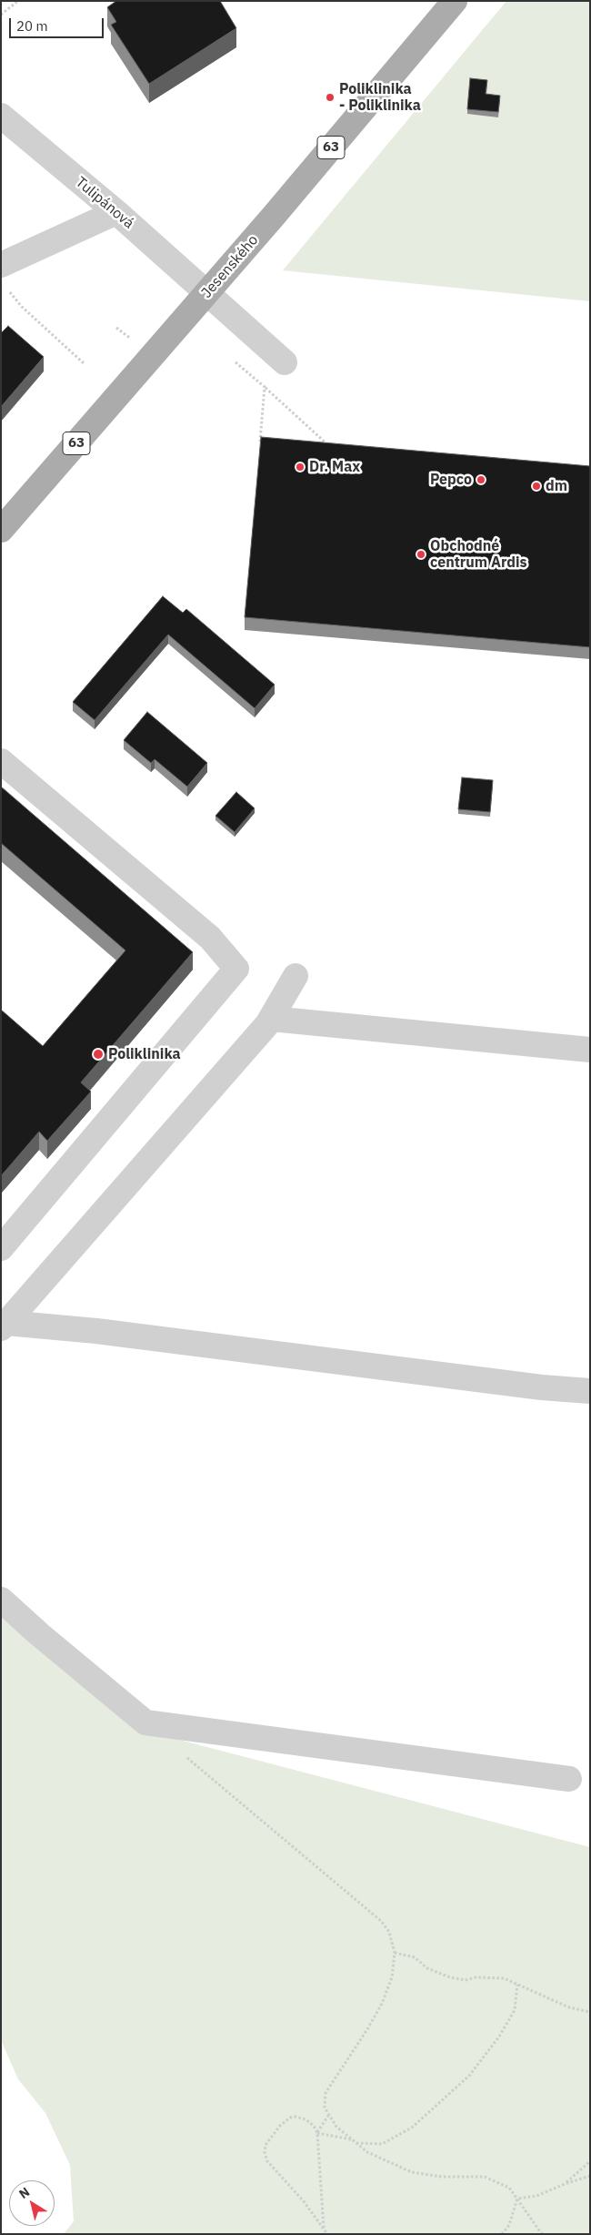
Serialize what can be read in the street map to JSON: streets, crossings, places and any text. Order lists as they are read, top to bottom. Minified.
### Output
{"streets":{"main road":["63","Jesenského"],"street":["Tulipánová"]},"crossings":[["Tulipánová","Jesenského"]],"places":["Poliklinika - Poliklinika","Dr. Max","Pepco","dm","Obchodné centrum Ardis","Poliklinika"],"scale_bar":"20 m","north":"top left"}
